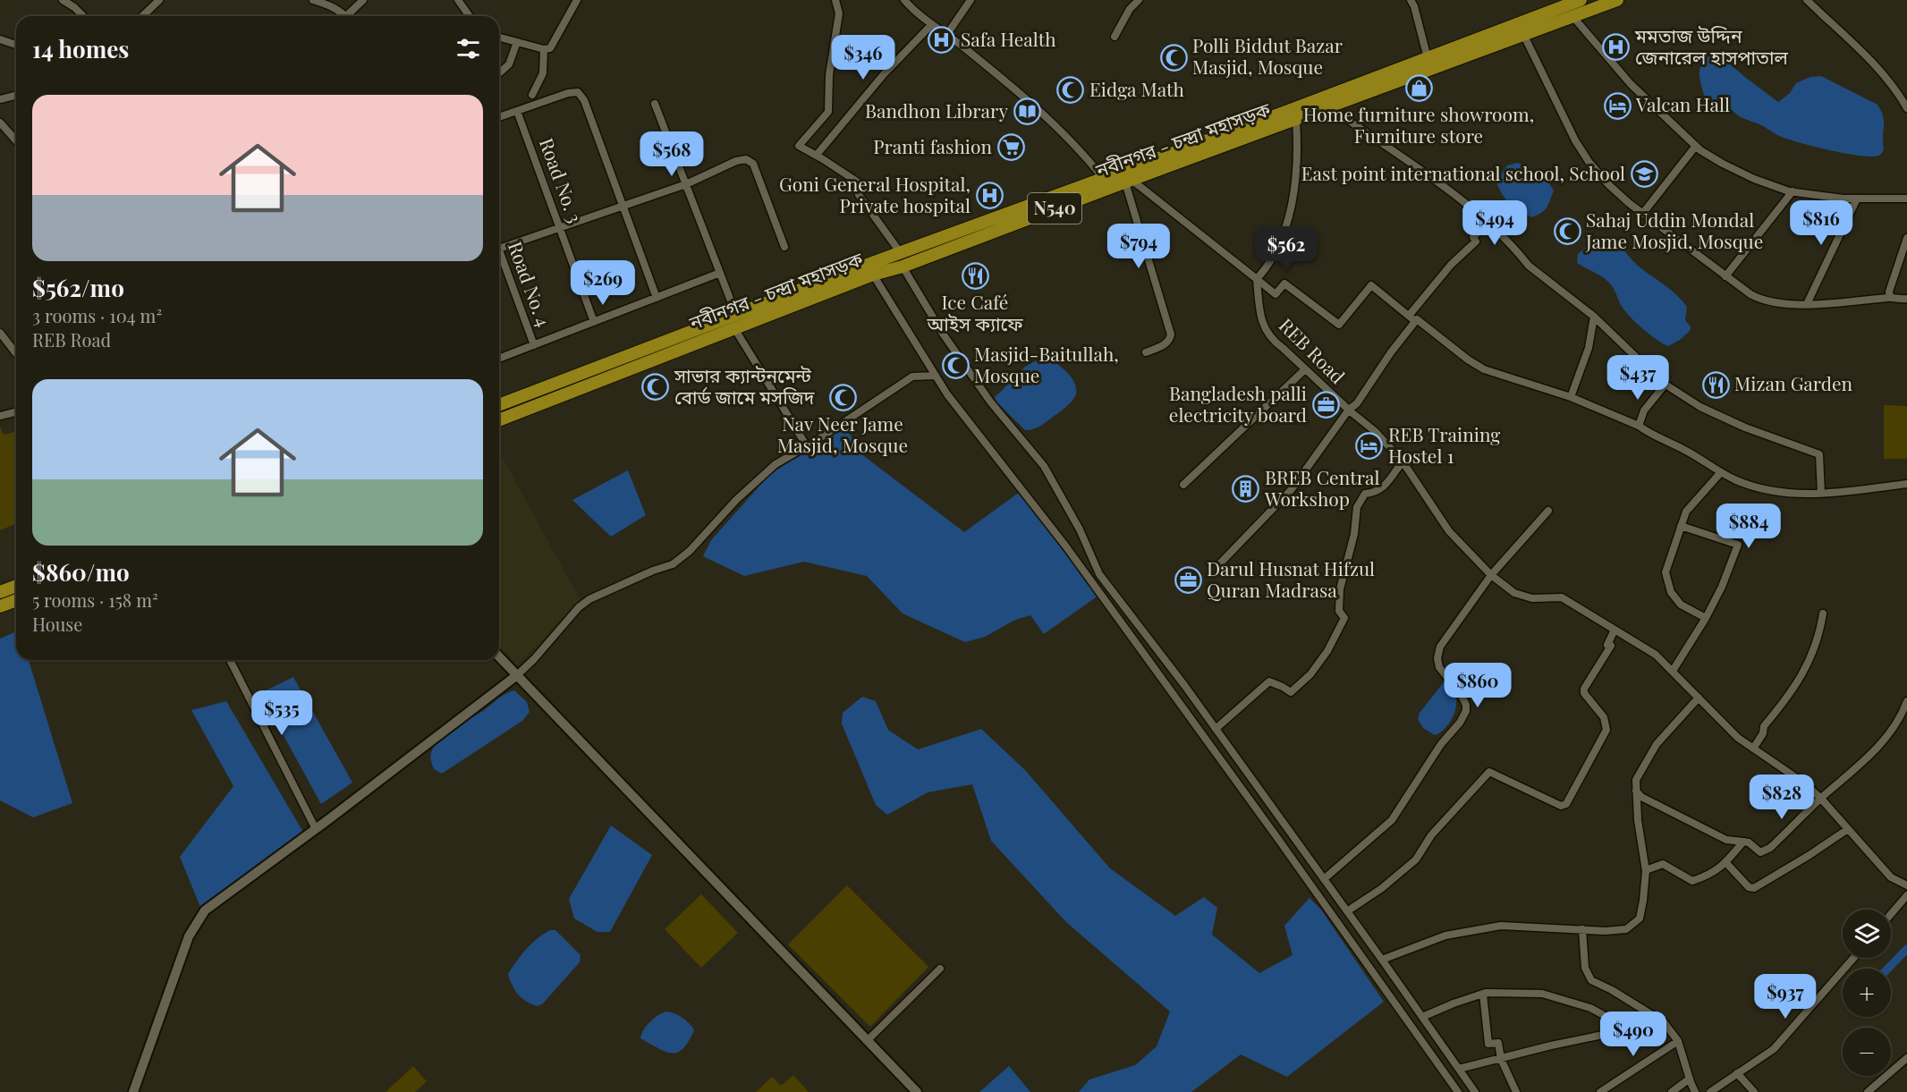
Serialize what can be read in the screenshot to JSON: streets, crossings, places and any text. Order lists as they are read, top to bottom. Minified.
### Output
{"streets":{"highway":["নবীনগর - চন্দ্রা মহাসড়ক","N540"],"street":["Road No. 3","Road No. 4","REB Road"]},"places":{"hospital":["Safa Health","মমতাজ উদ্দিন জেনারেল হাসপাতাল","Goni General Hospital, Private hospital"],"mosque":["Polli Biddut Bazar Masjid, Mosque","Eidga Math","Sahaj Uddin Mondal Jame Mosjid, Mosque","Masjid-Baitullah, Mosque","সাভার ক্যান্টনমেন্ট বোর্ড জামে মসজিদ","Nav Neer Jame Masjid, Mosque"],"shop":["Home furniture showroom, Furniture store"],"hotel":["Valcan Hall","REB Training Hostel 1"],"library":["Bandhon Library"],"supermarket":["Pranti fashion"],"school or university":["East point international school, School"],"restaurant":["Ice Café আইস ক্যাফে","Mizan Garden"],"office":["Bangladesh palli electricity board","Darul Husnat Hifzul Quran Madrasa"],"building":["BREB Central Workshop"]},"page":{"heading":"14 homes","price":["$346","$568","$494","$816","$794","$562","$269","$437","$884","$860","$535","$828","$937","$490"],"list":[{"name":"$562/mo","note":"3 rooms · 104 m² · REB Road"},{"name":"$860/mo","note":"5 rooms · 158 m² · House"}],"map_buttons":["+","−"]}}
